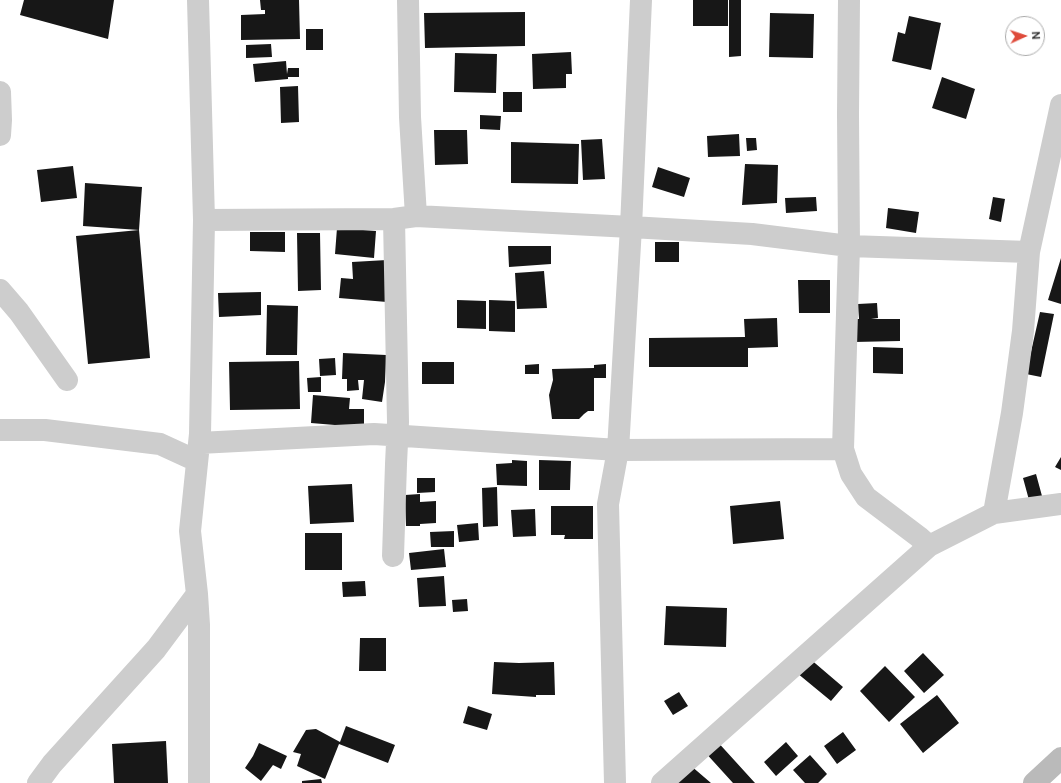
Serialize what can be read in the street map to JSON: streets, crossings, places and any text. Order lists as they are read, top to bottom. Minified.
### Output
{"north":"right"}
